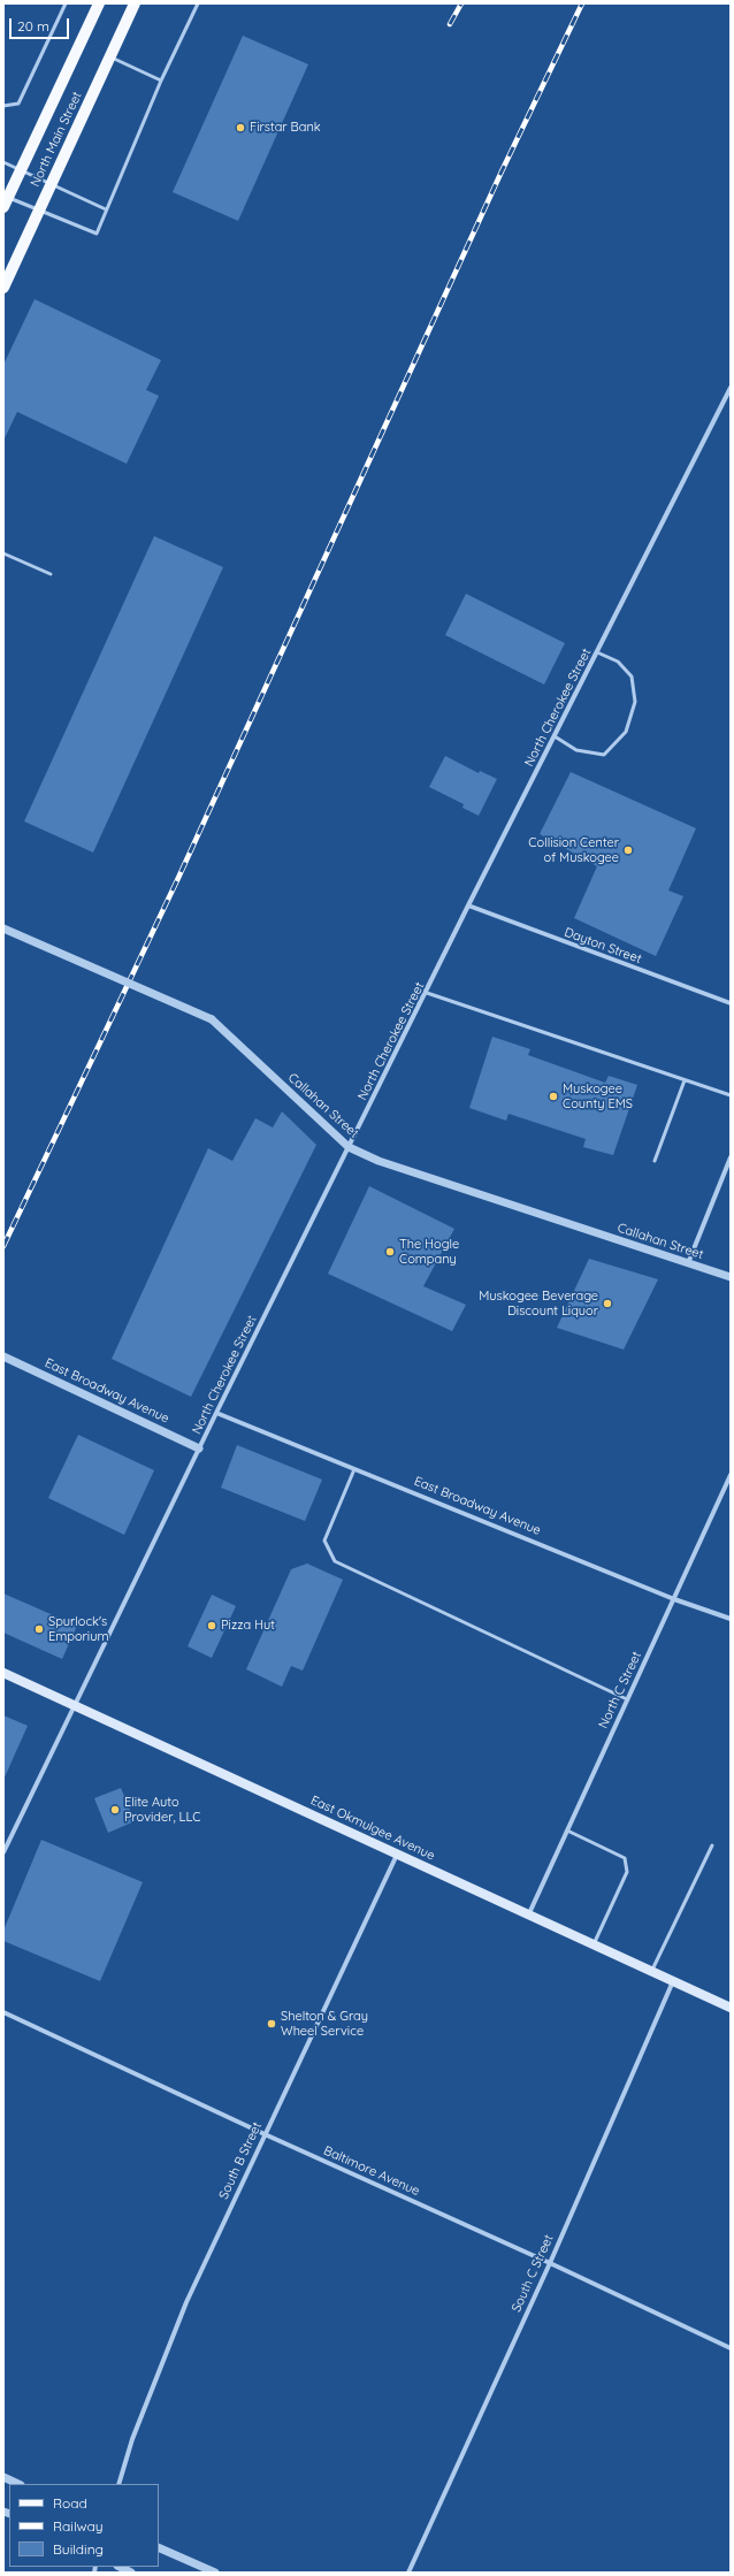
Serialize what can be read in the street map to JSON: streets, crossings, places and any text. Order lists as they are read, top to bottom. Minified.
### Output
{"streets":{"main road":["North Main Street","East Okmulgee Avenue"],"street":["North Cherokee Street","Dayton Street","Callahan Street","East Broadway Avenue","North C Street","South B Street","Baltimore Avenue","South C Street"]},"crossings":[["North Cherokee Street","Dayton Street"],["North Cherokee Street","Callahan Street"],["North Cherokee Street","East Broadway Avenue"],["North Cherokee Street","East Okmulgee Avenue"],["East Broadway Avenue","North C Street"],["North C Street","East Okmulgee Avenue"],["East Okmulgee Avenue","South B Street"],["East Okmulgee Avenue","South C Street"],["South B Street","Baltimore Avenue"],["Baltimore Avenue","South C Street"]],"places":["Firstar Bank","Collision Center of Muskogee","Muskogee County EMS","The Hogle Company","Muskogee Beverage Discount Liquor","Pizza Hut","Spurlock's Emporium","Elite Auto Provider, LLC","Shelton & Gray Wheel Service"],"legend":["Road","Railway","Building"],"scale_bar":"20 m"}
